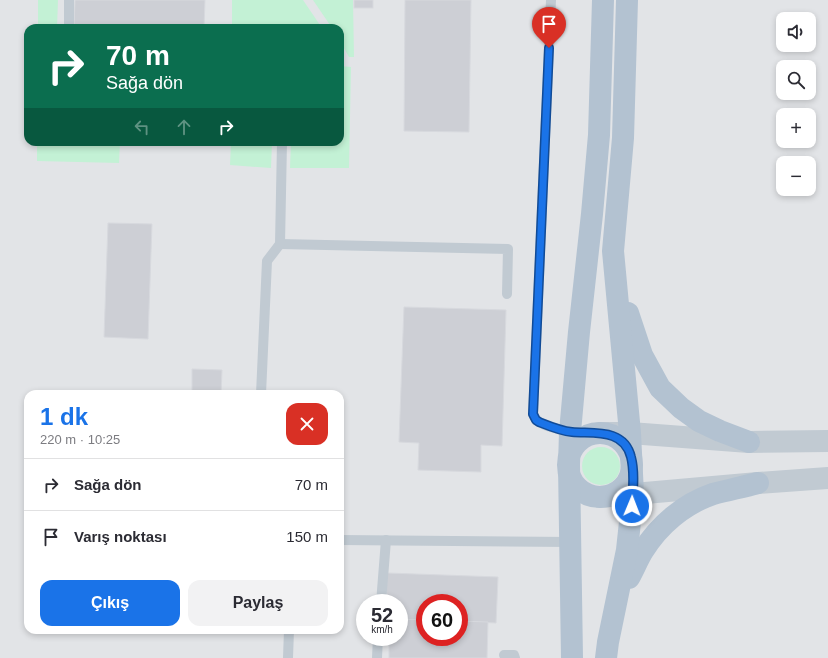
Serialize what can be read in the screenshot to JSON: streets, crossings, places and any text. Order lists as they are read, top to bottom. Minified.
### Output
{"page":{"map_buttons":["+","−"],"turn":["70 m","Sağa dön"],"heading":["1 dk","220 m · 10:25"],"list":[{"name":"Sağa dön","value":"70 m"},{"name":"Varış noktası","value":"150 m"}],"buttons":["Çıkış","Paylaş"],"speed":"52 km/h","limit":"60"}}
